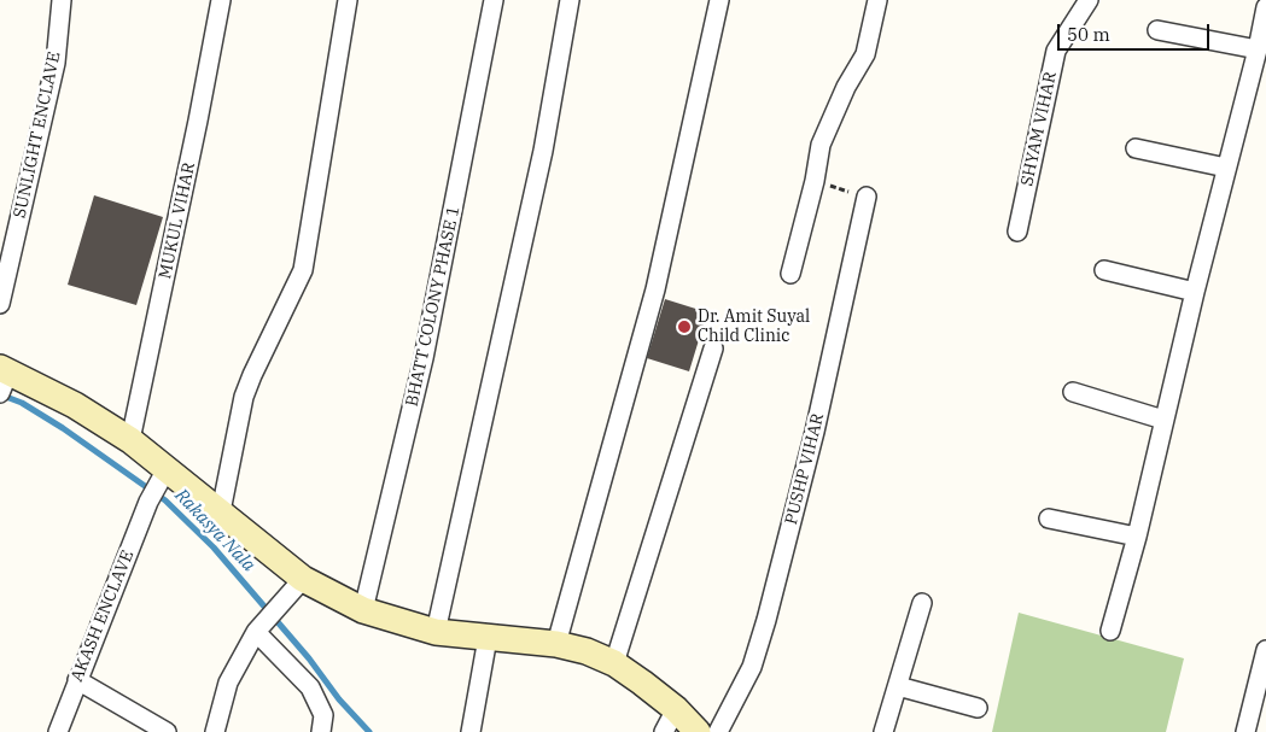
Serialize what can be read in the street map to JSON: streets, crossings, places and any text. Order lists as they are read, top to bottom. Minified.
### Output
{"streets":{"street":["SHYAM VIHAR","SUNLIGHT ENCLAVE","MUKUL VIHAR","BHATT COLONY PHASE 1","PUSHP VIHAR","AKASH ENCLAVE"]},"water":["Rakasya Nala"],"places":["Dr. Amit Suyal Child Clinic"],"scale_bar":"50 m"}
